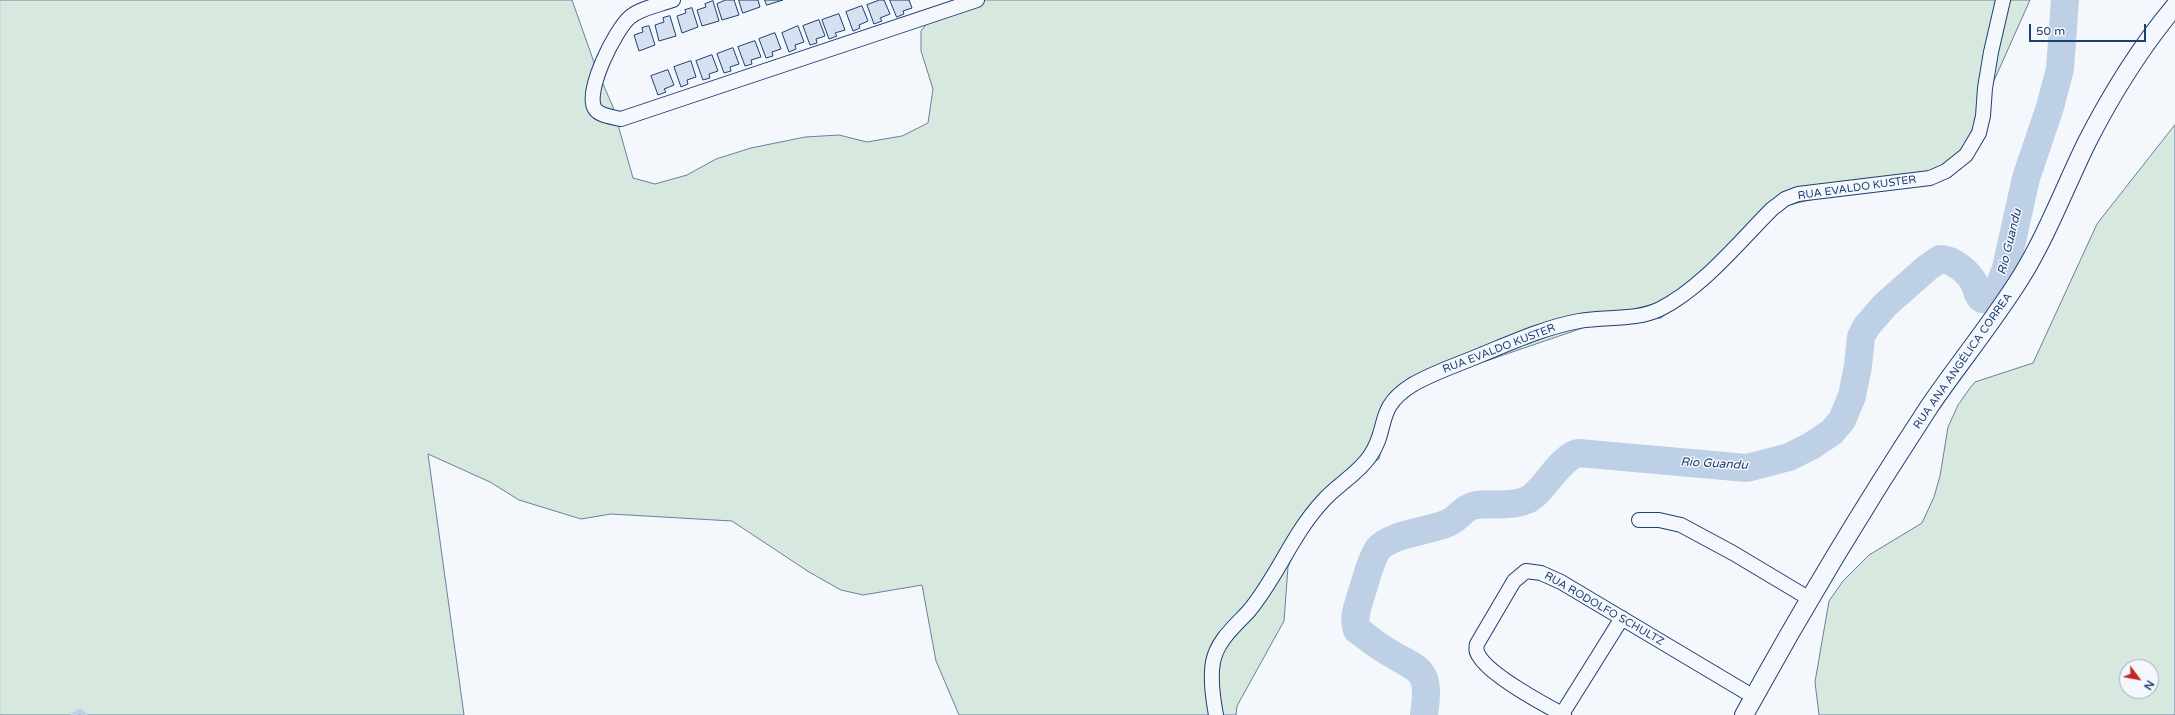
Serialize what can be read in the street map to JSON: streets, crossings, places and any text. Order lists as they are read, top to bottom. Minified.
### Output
{"streets":{"street":["RUA EVALDO KUSTER","RUA ANA ANGÉLICA CORREA","RUA RODOLFO SCHULTZ"]},"crossings":[["RUA ANA ANGÉLICA CORREA","RUA RODOLFO SCHULTZ"]],"water":["Rio Guandu"],"scale_bar":"50 m","north":"bottom right"}
